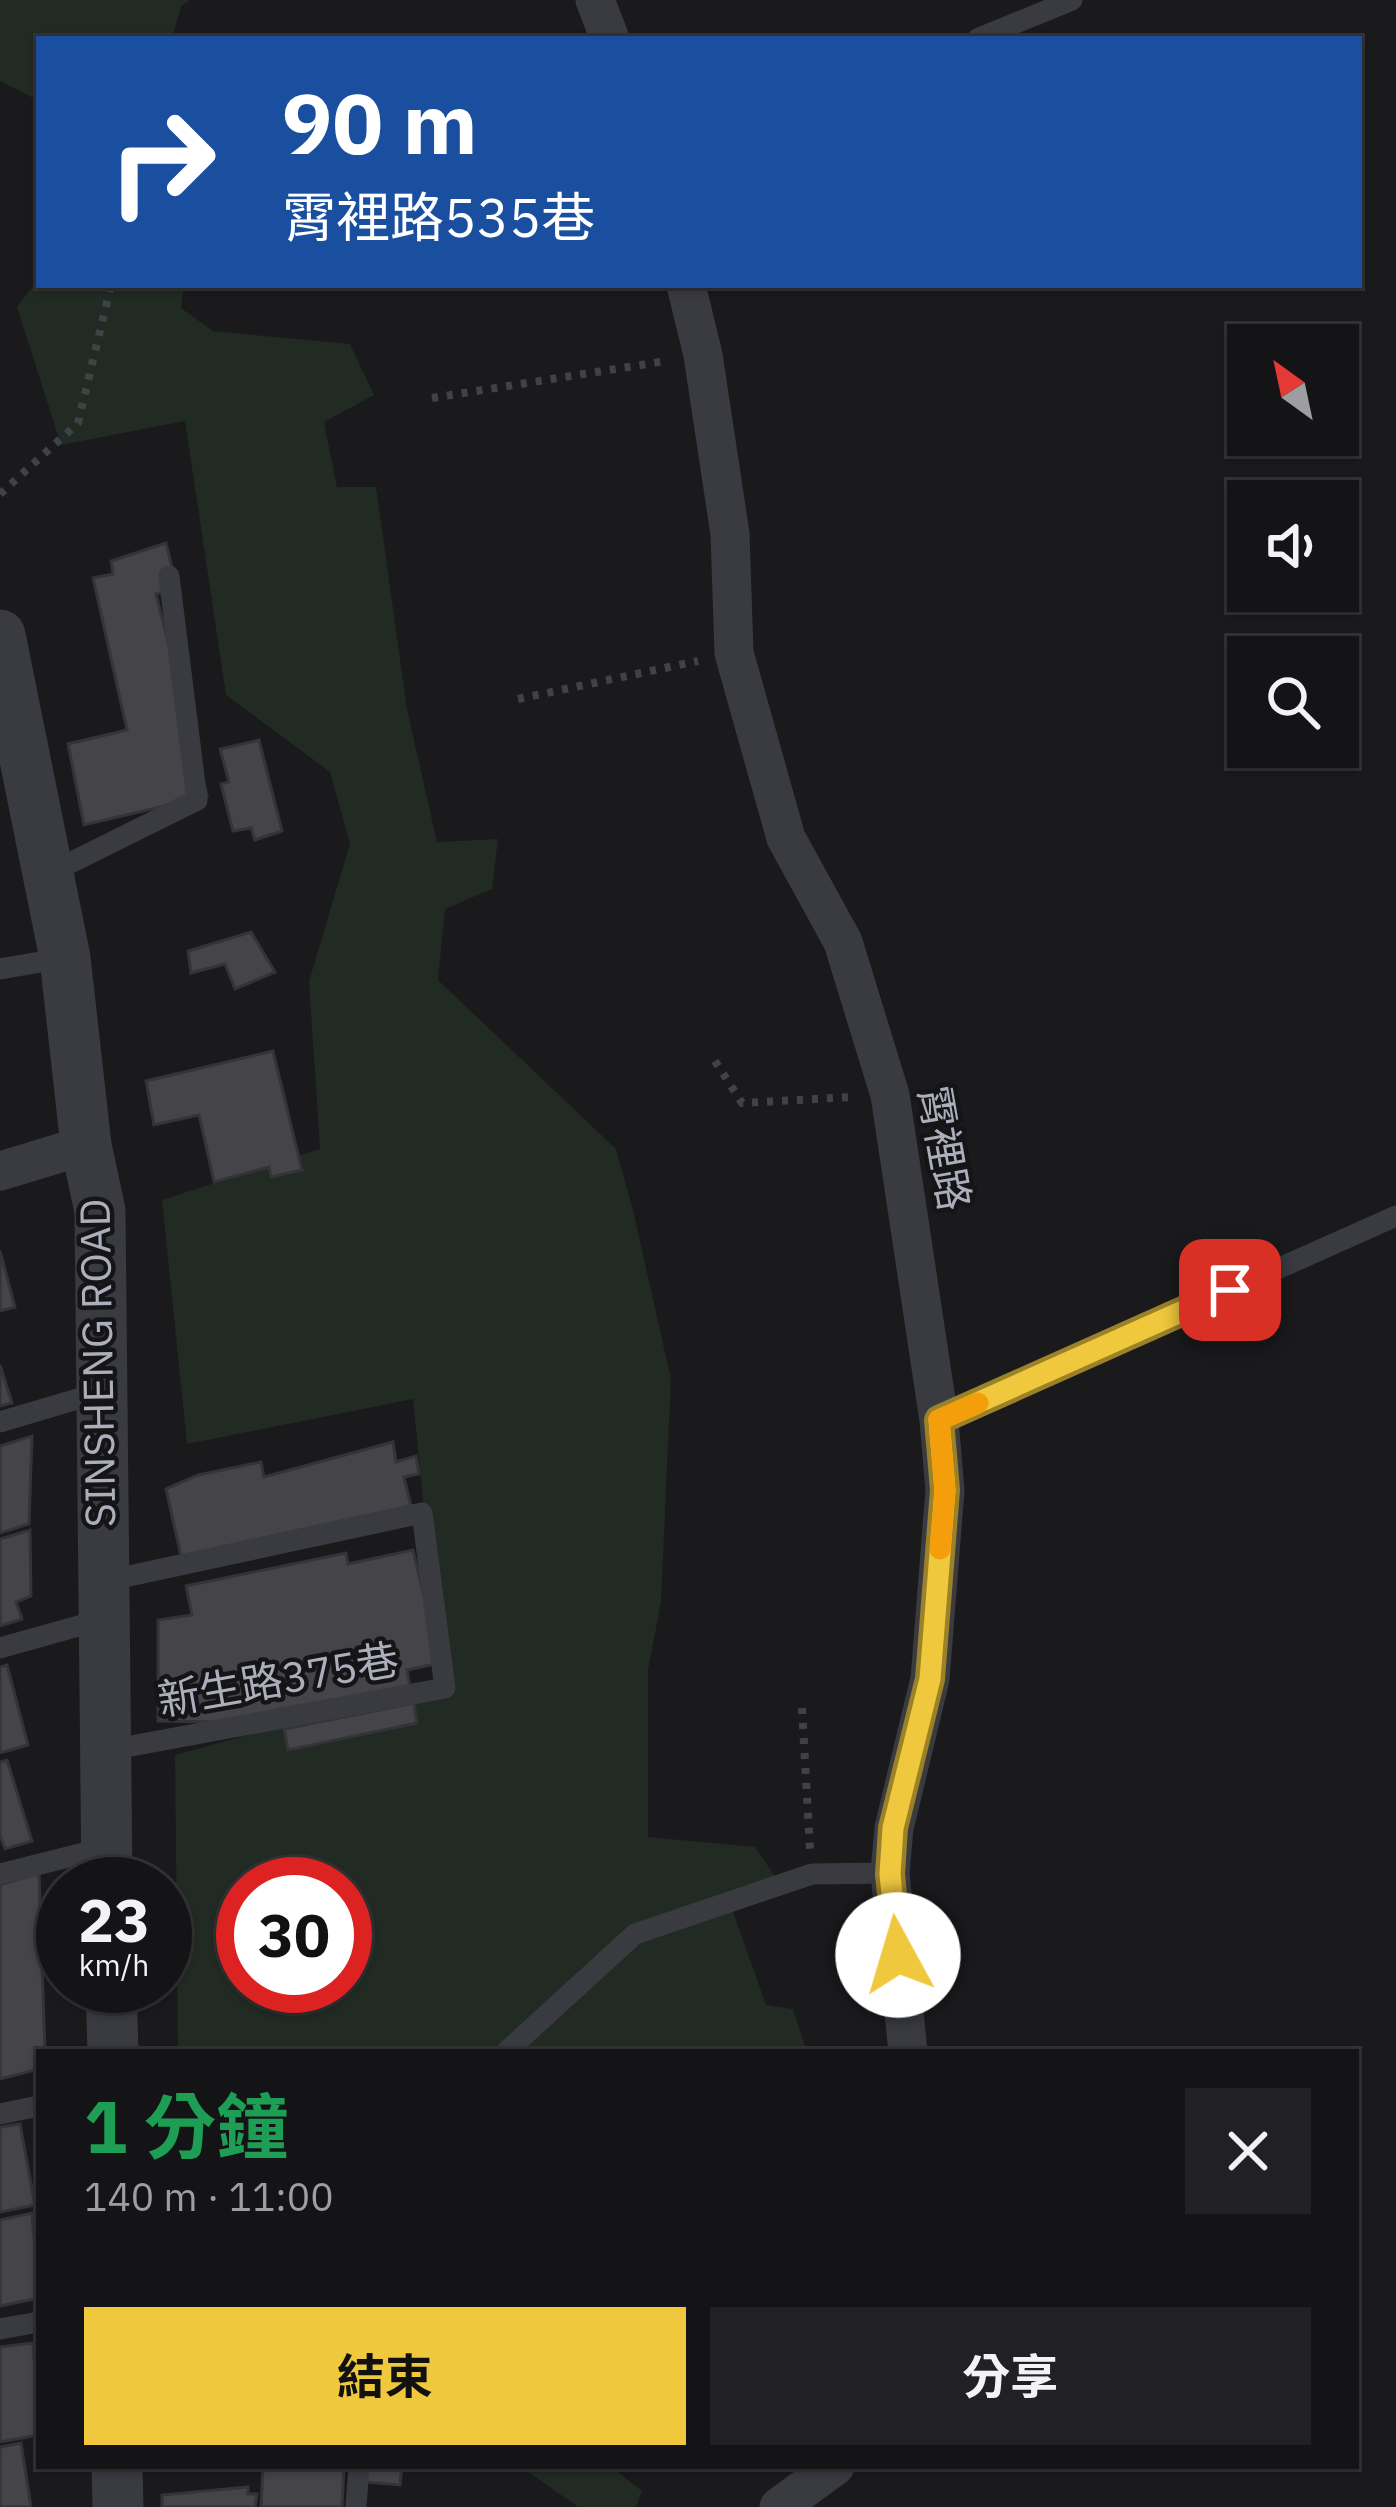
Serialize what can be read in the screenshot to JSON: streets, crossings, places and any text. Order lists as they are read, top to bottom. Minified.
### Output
{"streets":{"street":["霄裡路","SINSHENG ROAD"],"lane":["新生路375巷"]},"crossings":[["SINSHENG ROAD","新生路375巷"]],"north":"top left","page":{"turn":["90 m","霄裡路535巷"],"speed":"23 km/h","limit":"30","heading":["1 分鐘","140 m · 11:00"],"buttons":["結束","分享"]}}
